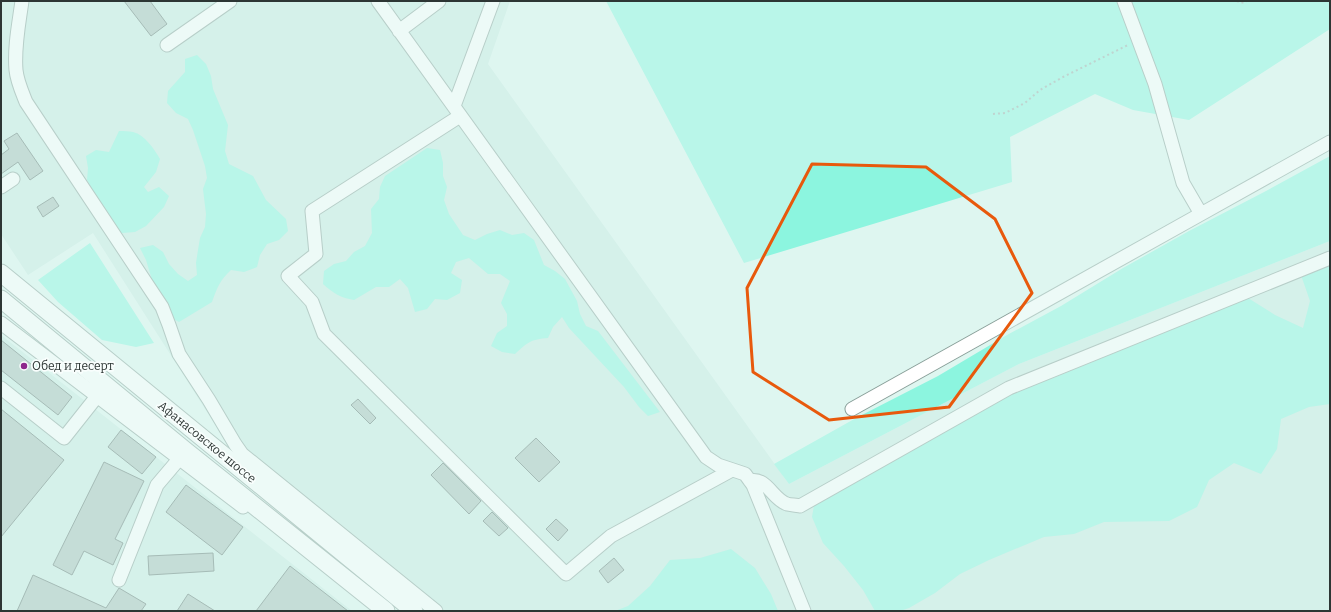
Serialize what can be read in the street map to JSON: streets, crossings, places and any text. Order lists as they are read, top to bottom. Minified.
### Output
{"streets":{"main road":["Афанасовское шоссе"]},"places":["Обед и десерт"]}
